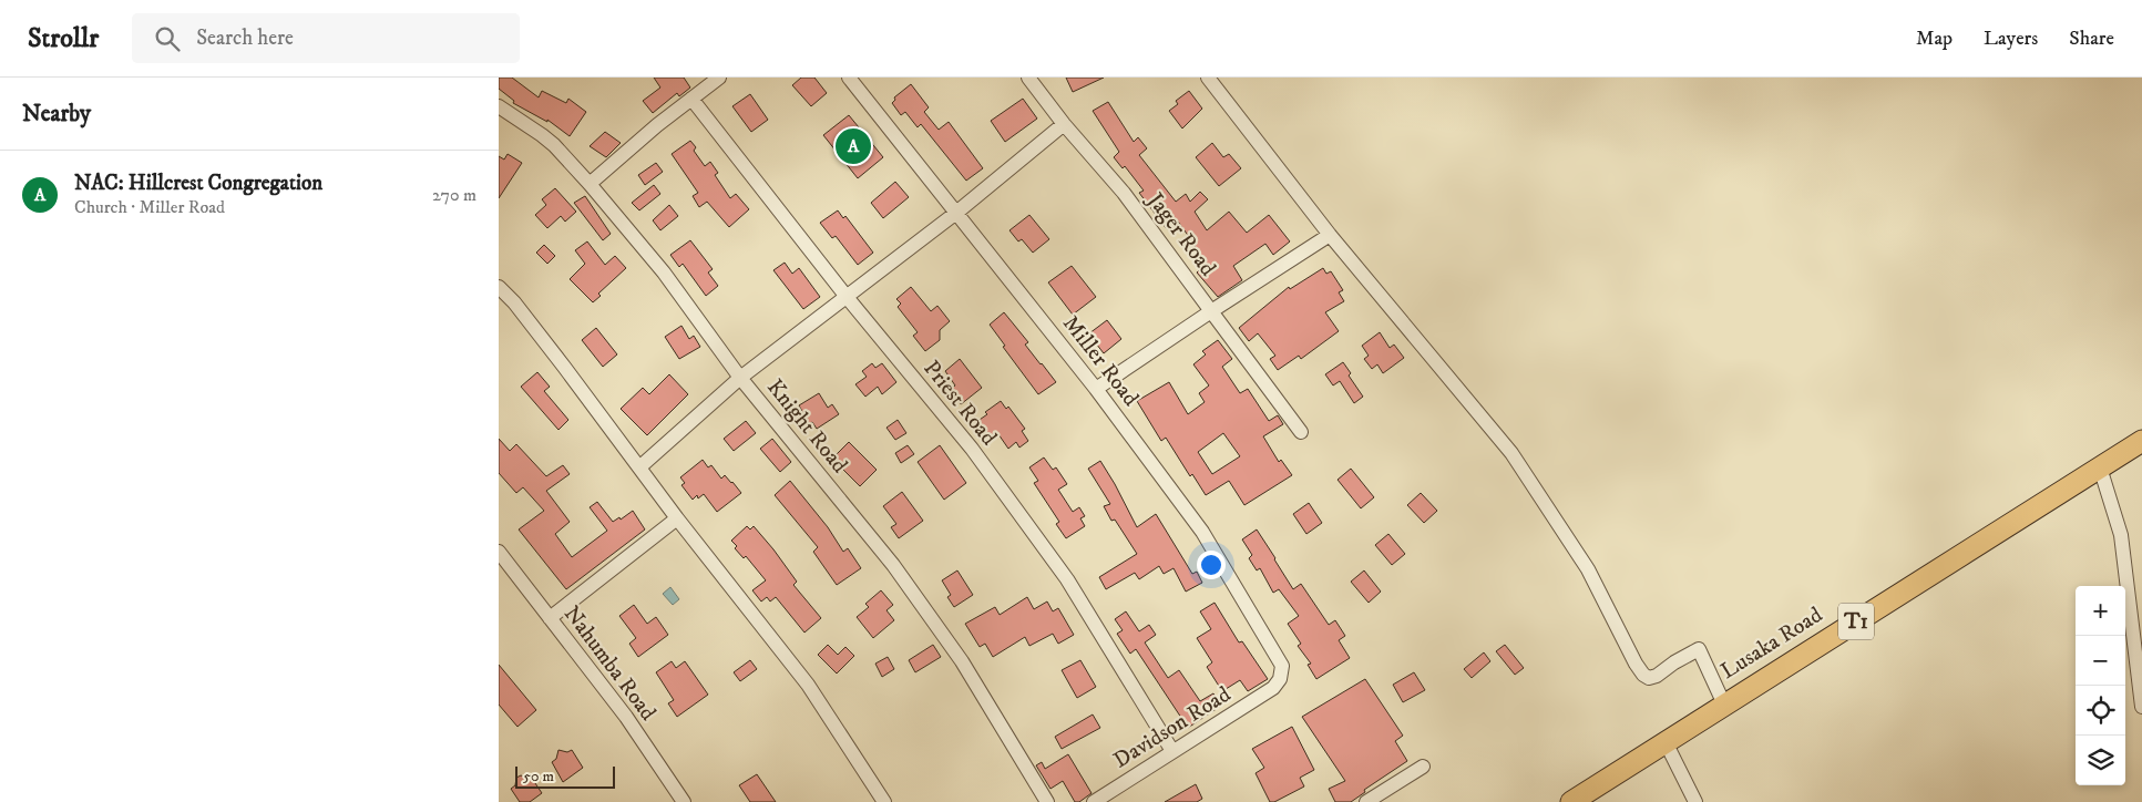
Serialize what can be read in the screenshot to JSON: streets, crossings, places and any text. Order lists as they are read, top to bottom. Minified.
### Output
{"streets":{"highway":["T1","Lusaka Road"],"street":["Jager Road","Miller Road","Priest Road","Knight Road","Nahumba Road","Davidson Road"]},"crossings":[["Jager Road","Miller Road"],["Miller Road","Davidson Road"],["Priest Road","Davidson Road"]],"scale_bar":"50 m","page":{"header":"Strollr","search":"Search here","nav":["Map","Layers","Share"],"heading":"Nearby","pins":"A","list":[{"mark":"A","name":"NAC: Hillcrest Congregation","note":"Church · Miller Road","value":"270 m"}],"map_buttons":["+","−"],"scale":"50 m"}}
